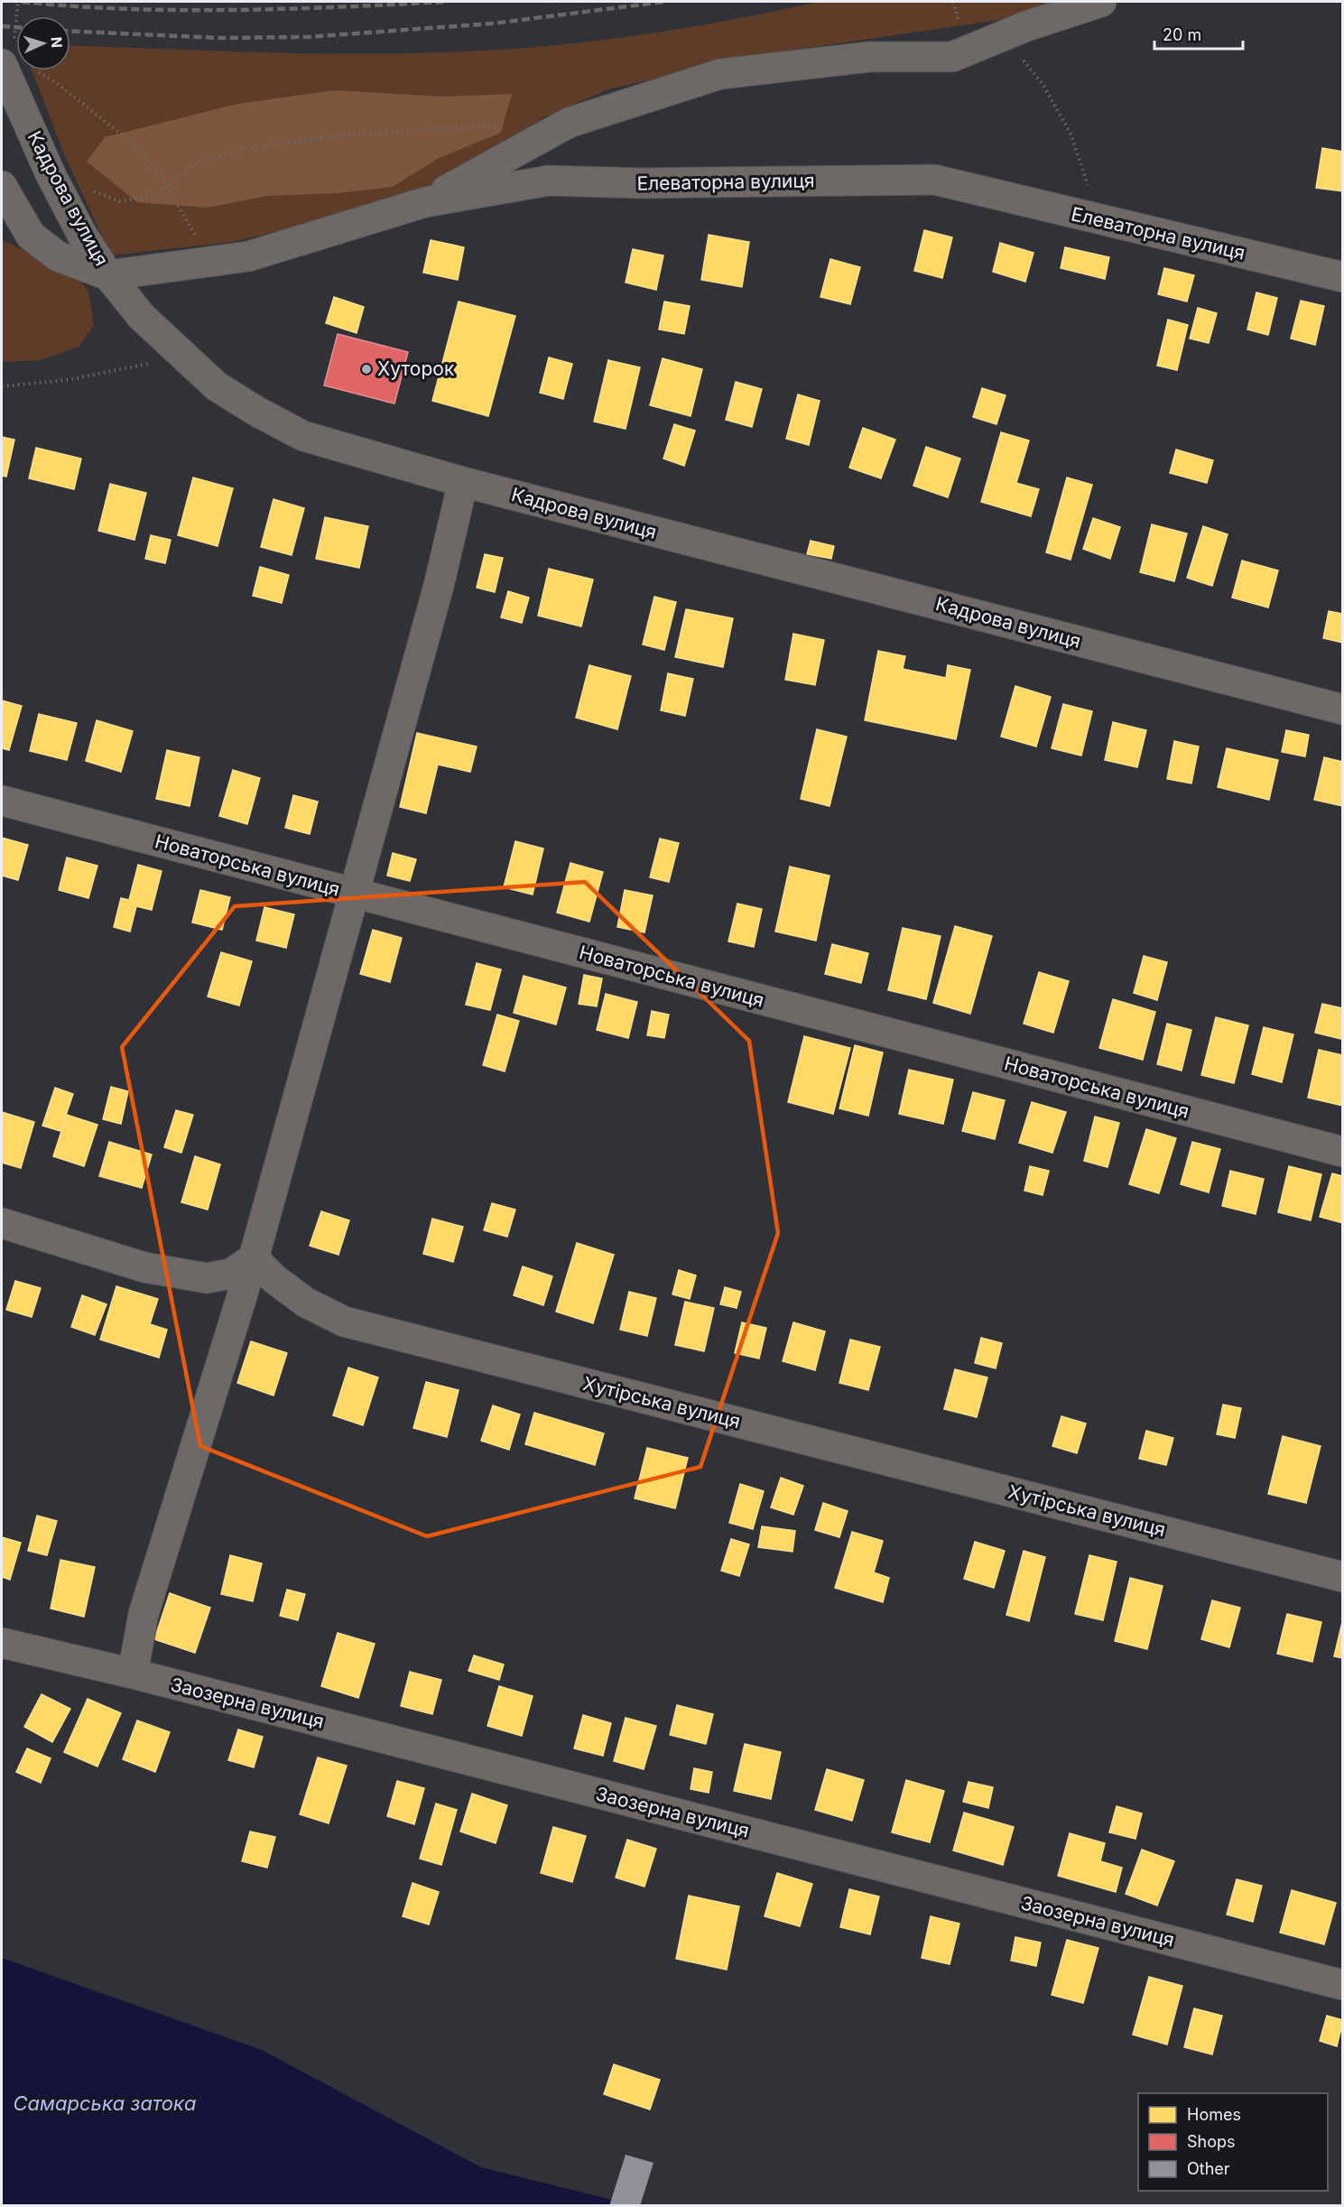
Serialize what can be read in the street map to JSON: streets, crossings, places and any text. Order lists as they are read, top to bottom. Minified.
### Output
{"streets":{"street":["Елеваторна вулиця","Кадрова вулиця","Новаторська вулиця","Хутірська вулиця","Заозерна вулиця"]},"crossings":[["Елеваторна вулиця","Кадрова вулиця"]],"water":["Самарська затока"],"places":["Хуторок"],"legend":["Homes","Shops","Other"],"scale_bar":"20 m","north":"right"}
